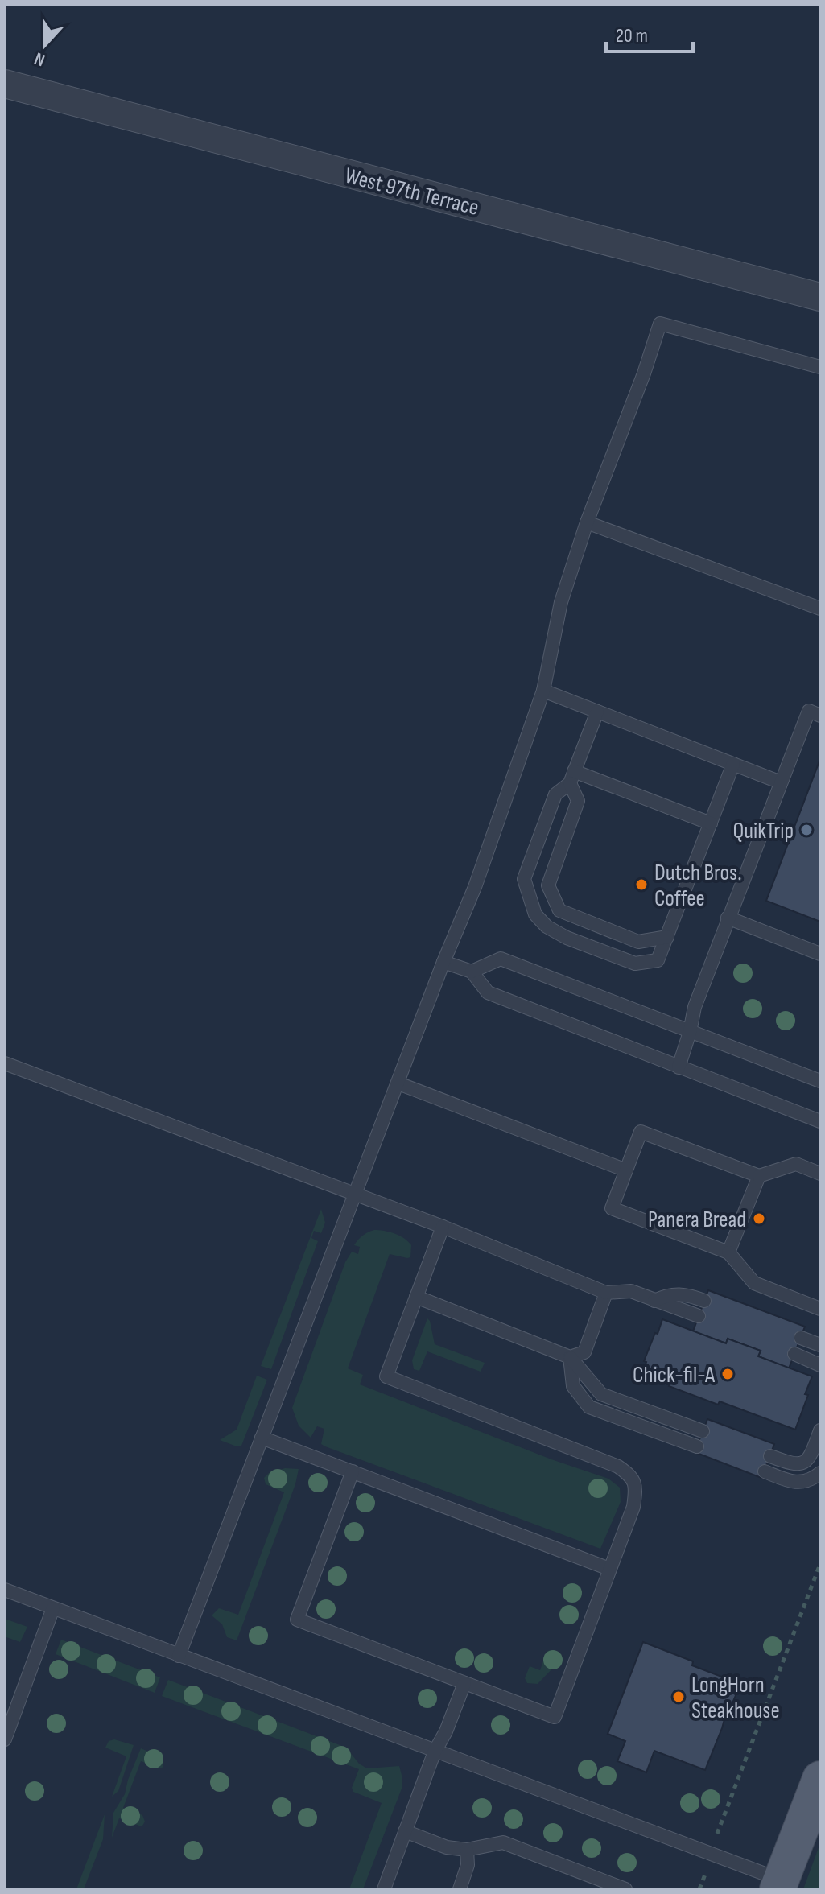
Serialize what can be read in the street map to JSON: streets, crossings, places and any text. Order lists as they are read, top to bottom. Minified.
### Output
{"streets":{"street":["West 97th Terrace"]},"places":["QuikTrip","Dutch Bros. Coffee","Panera Bread","Chick-fil-A","LongHorn Steakhouse"],"scale_bar":"20 m","north":"bottom"}
